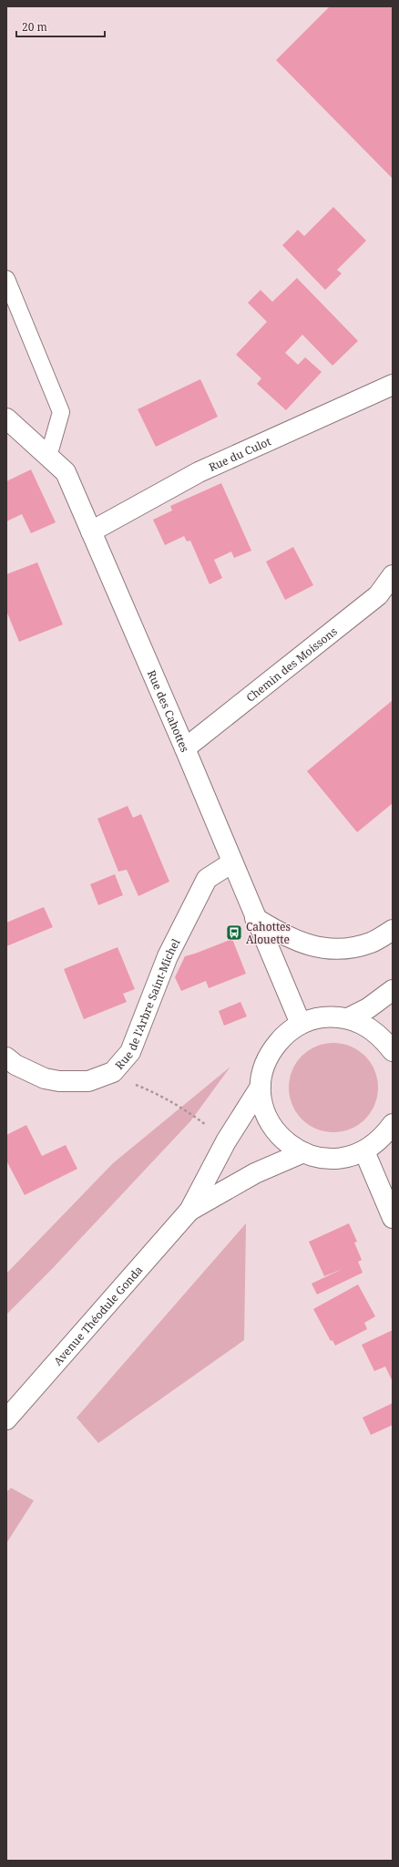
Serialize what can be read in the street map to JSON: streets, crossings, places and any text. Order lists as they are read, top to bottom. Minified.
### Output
{"streets":{"street":["Rue du Culot","Chemin des Moissons","Rue des Cahottes","Rue de l'Arbre Saint-Michel","Avenue Théodule Gonda"]},"crossings":[["Rue du Culot","Rue des Cahottes"],["Chemin des Moissons","Rue des Cahottes"],["Rue des Cahottes","Rue de l'Arbre Saint-Michel"]],"places":{"bus stop":["Cahottes Alouette"]},"scale_bar":"20 m"}
